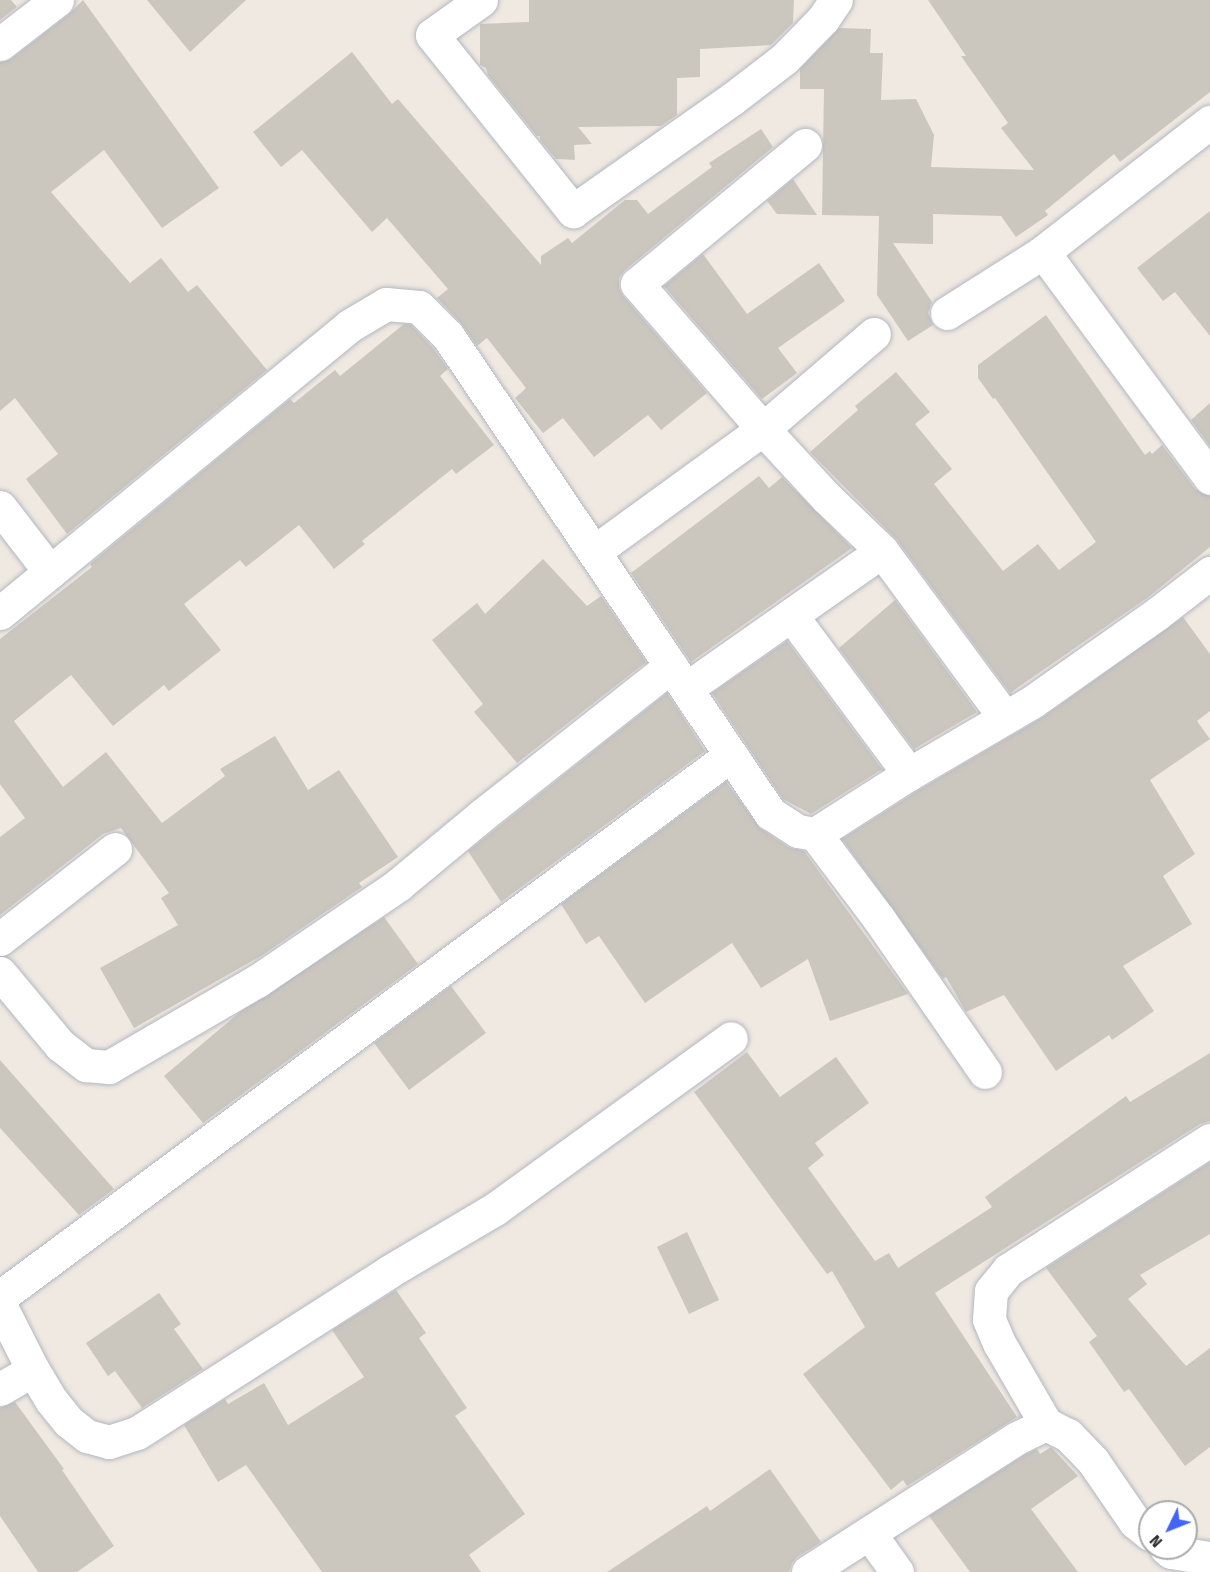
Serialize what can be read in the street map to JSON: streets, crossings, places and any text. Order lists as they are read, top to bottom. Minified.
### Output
{"north":"bottom left"}
